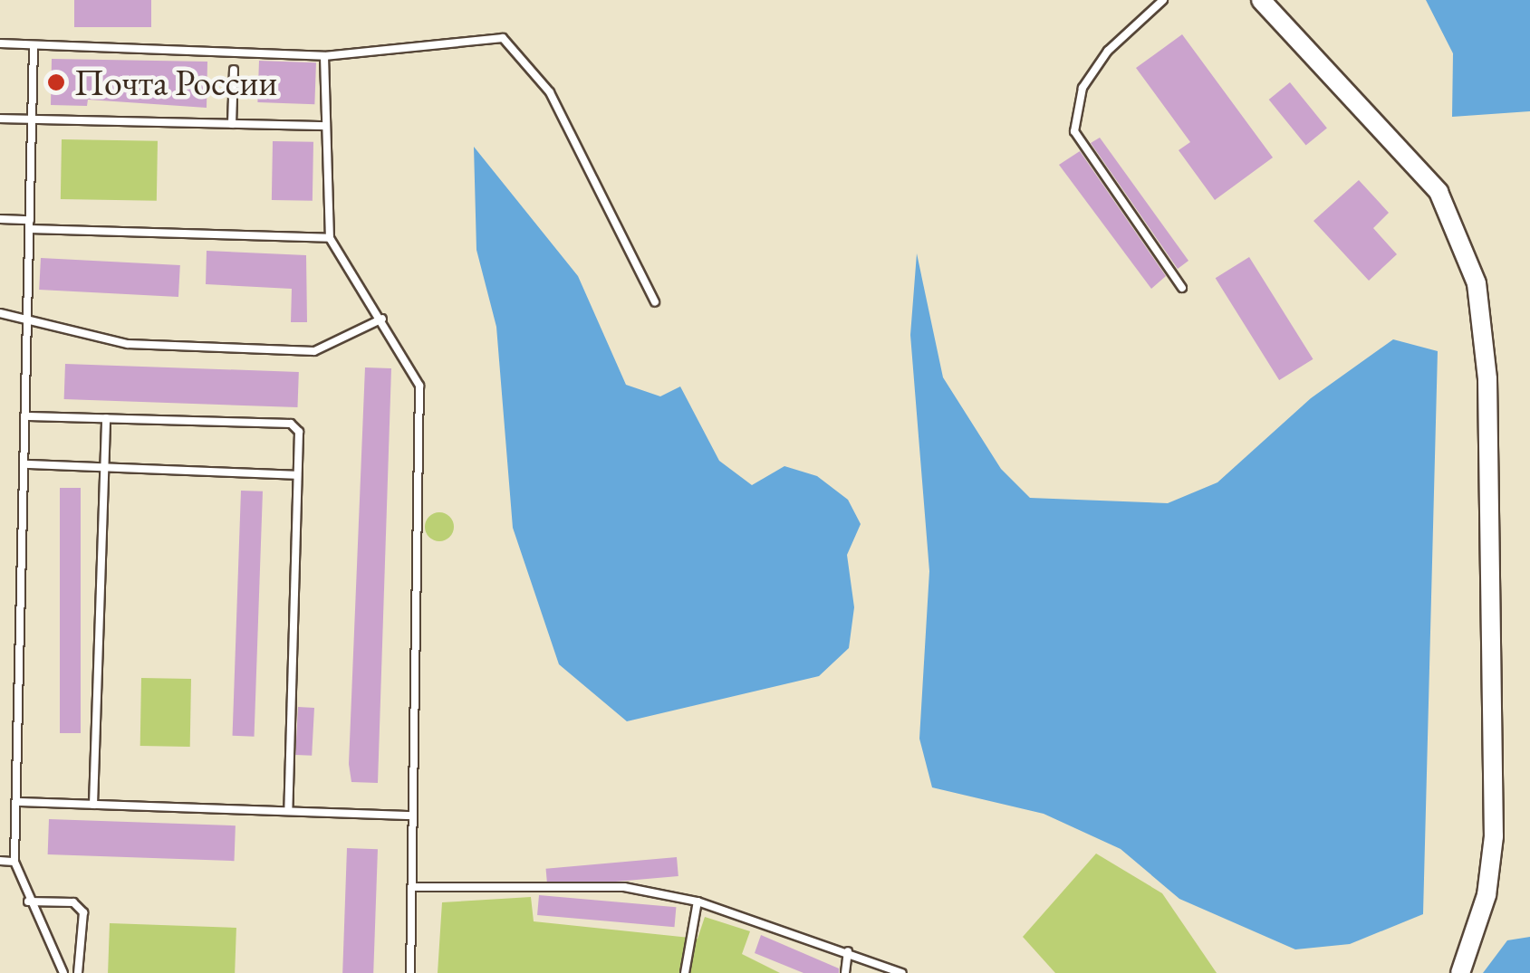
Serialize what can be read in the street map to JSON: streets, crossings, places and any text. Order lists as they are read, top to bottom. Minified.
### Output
{"places":["Почта России"]}
